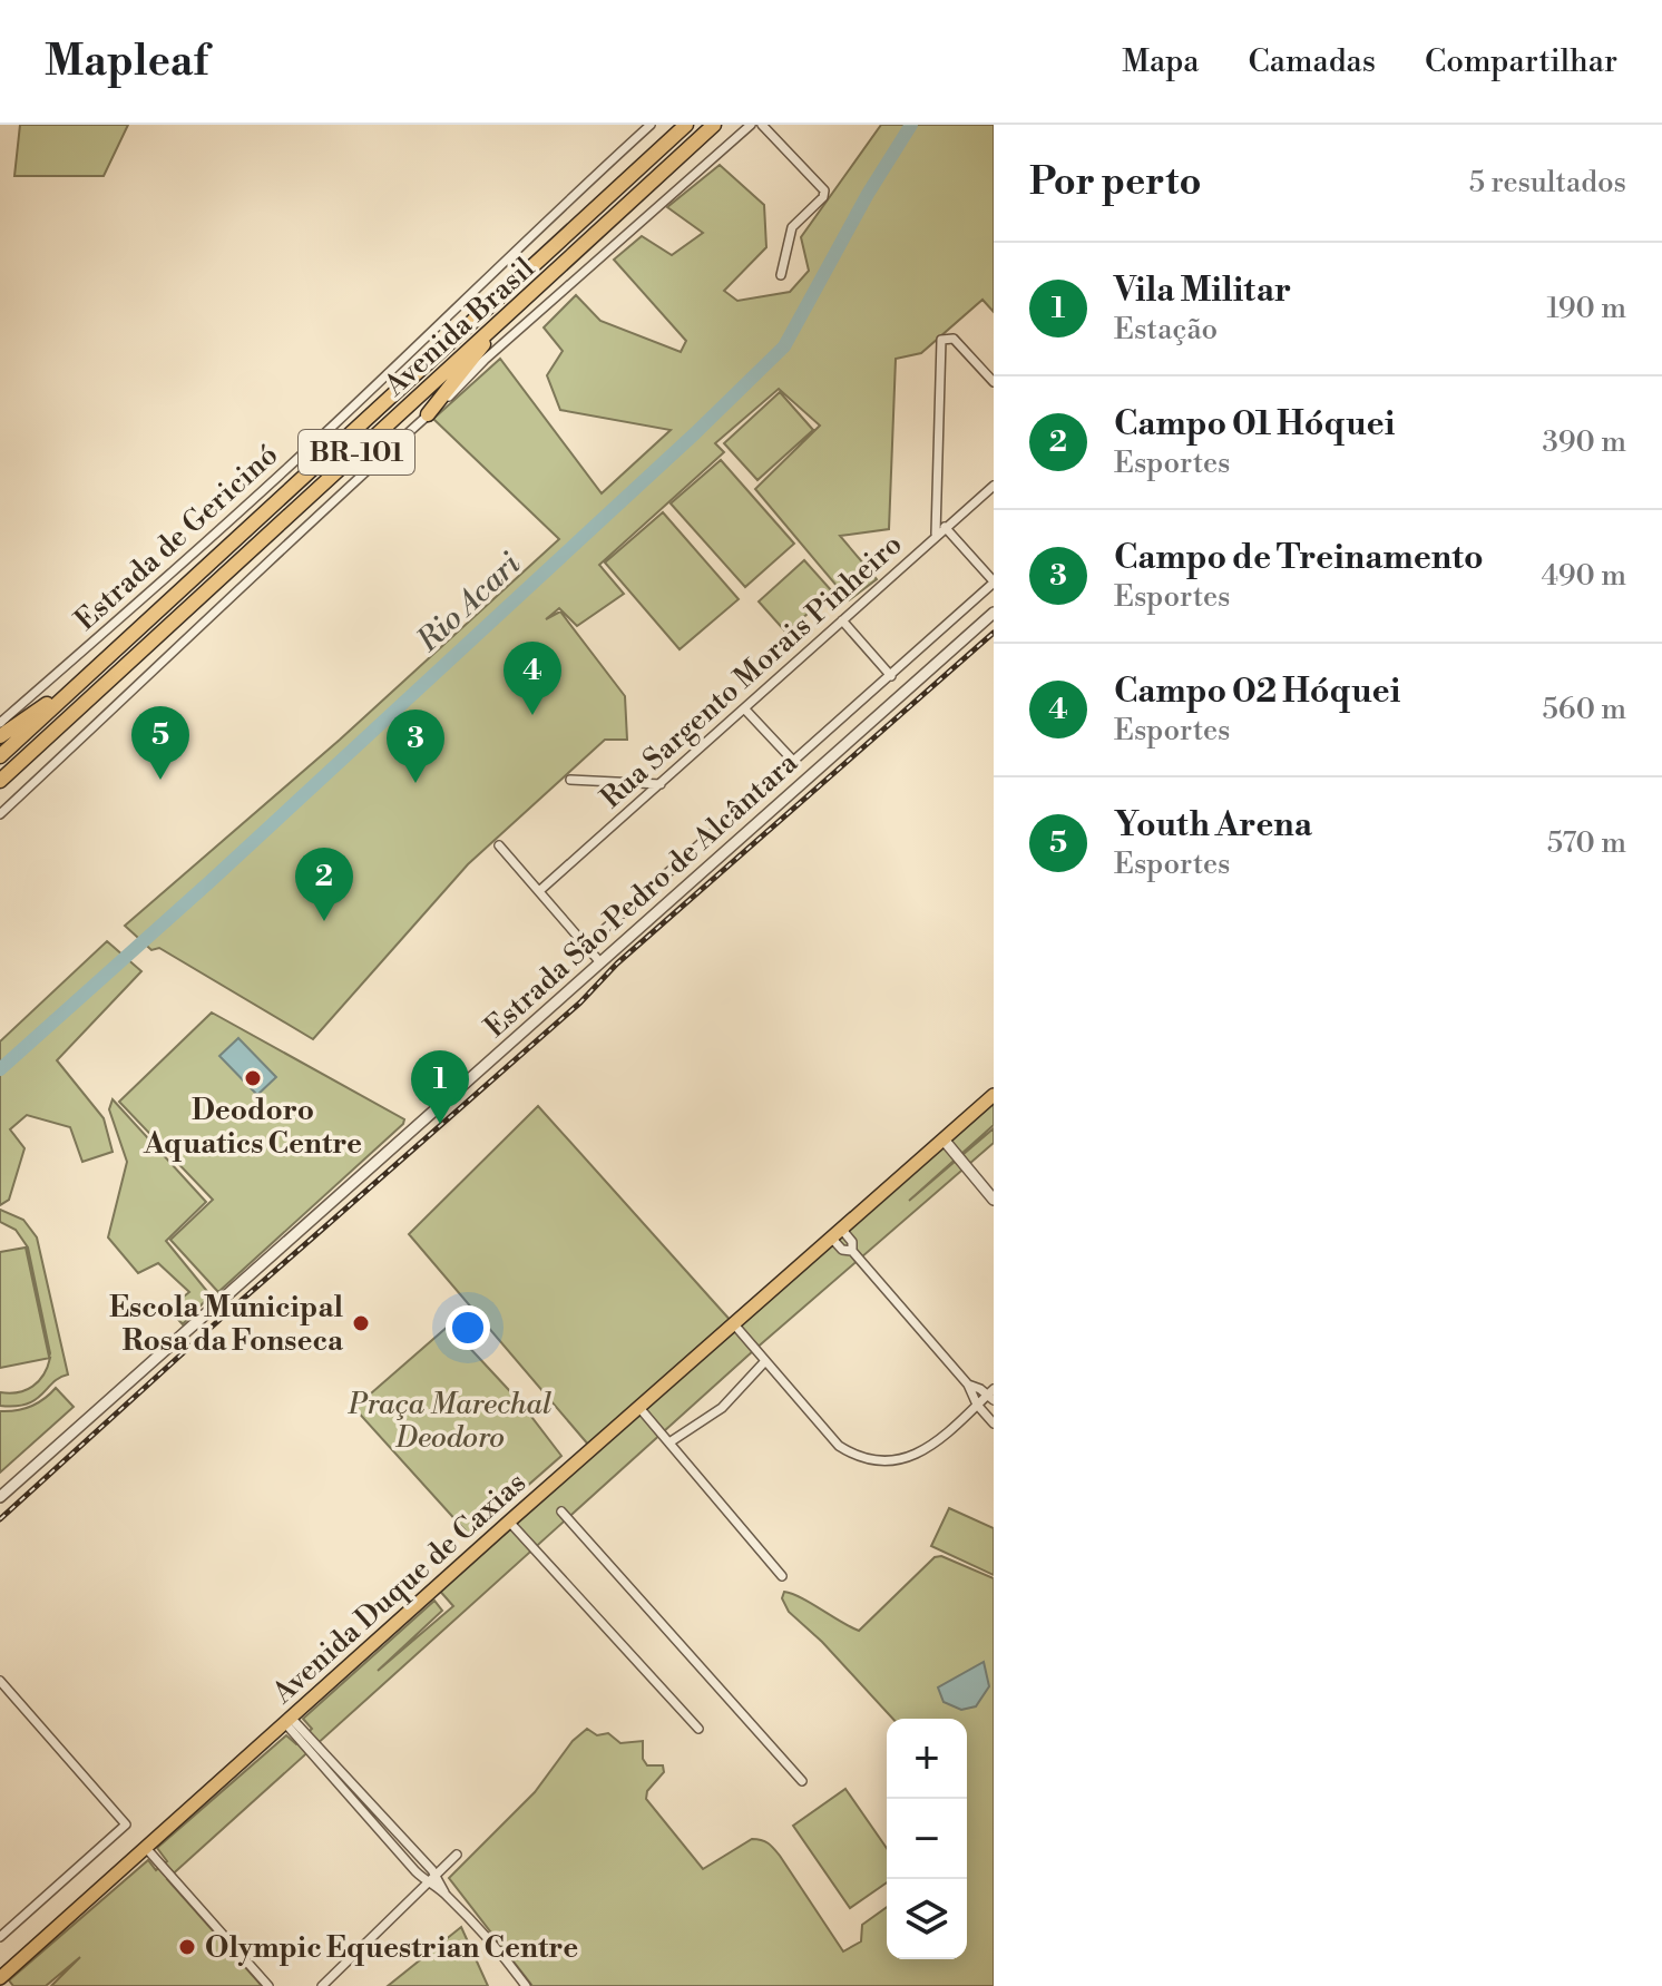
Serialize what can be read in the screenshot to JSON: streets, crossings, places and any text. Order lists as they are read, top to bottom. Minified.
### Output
{"streets":{"highway":["Avenida Brasil","BR-101"],"main road":["Avenida Duque de Caxias"],"street":["Estrada de Gericinó","Rua Sargento Morais Pinheiro","Estrada São Pedro de Alcântara"]},"water":["Rio Acari"],"parks":["Praça Marechal Deodoro"],"places":["Deodoro Aquatics Centre","Escola Municipal Rosa da Fonseca","Olympic Equestrian Centre"],"page":{"header":"Mapleaf","nav":["Mapa","Camadas","Compartilhar"],"heading":["Por perto","5 resultados"],"list":[{"mark":"1","name":"Vila Militar","note":"Estação","value":"190 m"},{"mark":"2","name":"Campo 01 Hóquei","note":"Esportes","value":"390 m"},{"mark":"3","name":"Campo de Treinamento","note":"Esportes","value":"490 m"},{"mark":"4","name":"Campo 02 Hóquei","note":"Esportes","value":"560 m"},{"mark":"5","name":"Youth Arena","note":"Esportes","value":"570 m"}],"pins":["4","5","3","2","1"],"map_buttons":["+","−"]}}
